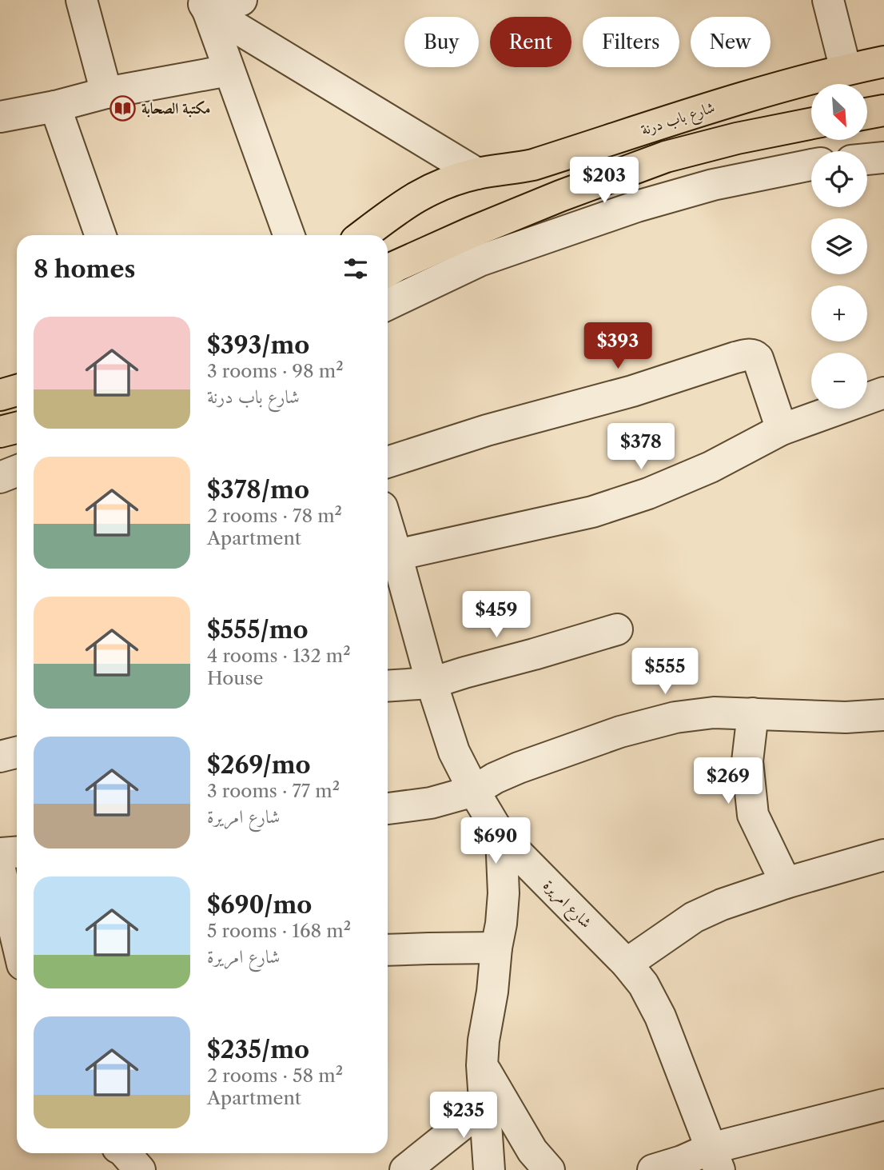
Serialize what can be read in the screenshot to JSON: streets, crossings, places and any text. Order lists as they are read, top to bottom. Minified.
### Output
{"streets":{"main road":["شارع باب درنة"],"street":["شارع امريرة"]},"places":{"library":["مكتبة الصحابة"]},"north":"bottom right","page":{"chip":["Buy","Rent","Filters","New"],"map_buttons":["+","−"],"price":["$203","$393","$378","$459","$555","$269","$690","$235"],"heading":"8 homes","list":[{"name":"$393/mo","note":"3 rooms · 98 m² · شارع باب درنة"},{"name":"$378/mo","note":"2 rooms · 78 m² · Apartment"},{"name":"$555/mo","note":"4 rooms · 132 m² · House"},{"name":"$269/mo","note":"3 rooms · 77 m² · شارع امريرة"},{"name":"$690/mo","note":"5 rooms · 168 m² · شارع امريرة"},{"name":"$235/mo","note":"2 rooms · 58 m² · Apartment"}]}}
